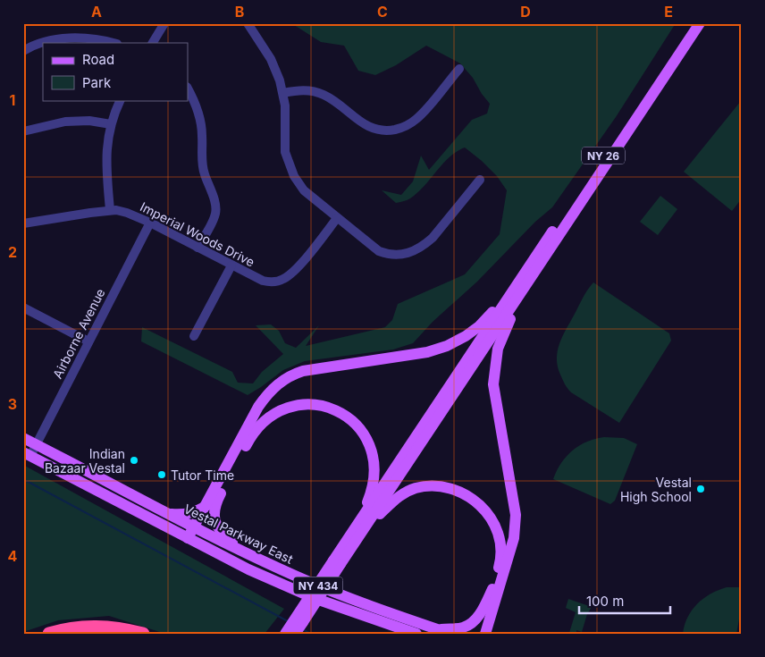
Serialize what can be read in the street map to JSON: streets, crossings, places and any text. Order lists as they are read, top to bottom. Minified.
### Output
{"streets":{"main road":["NY 26","Vestal Parkway East","NY 434"],"street":["Imperial Woods Drive","Airborne Avenue"]},"crossings":[["Imperial Woods Drive","Airborne Avenue"],["Airborne Avenue","Vestal Parkway East"],["Airborne Avenue","NY 434"]],"places":["Indian Bazaar Vestal","Tutor Time","Vestal High School"],"legend":["Road","Park"],"scale_bar":"100 m","grid":{"columns":["A","B","C","D","E"],"rows":["1","2","3","4"]}}
